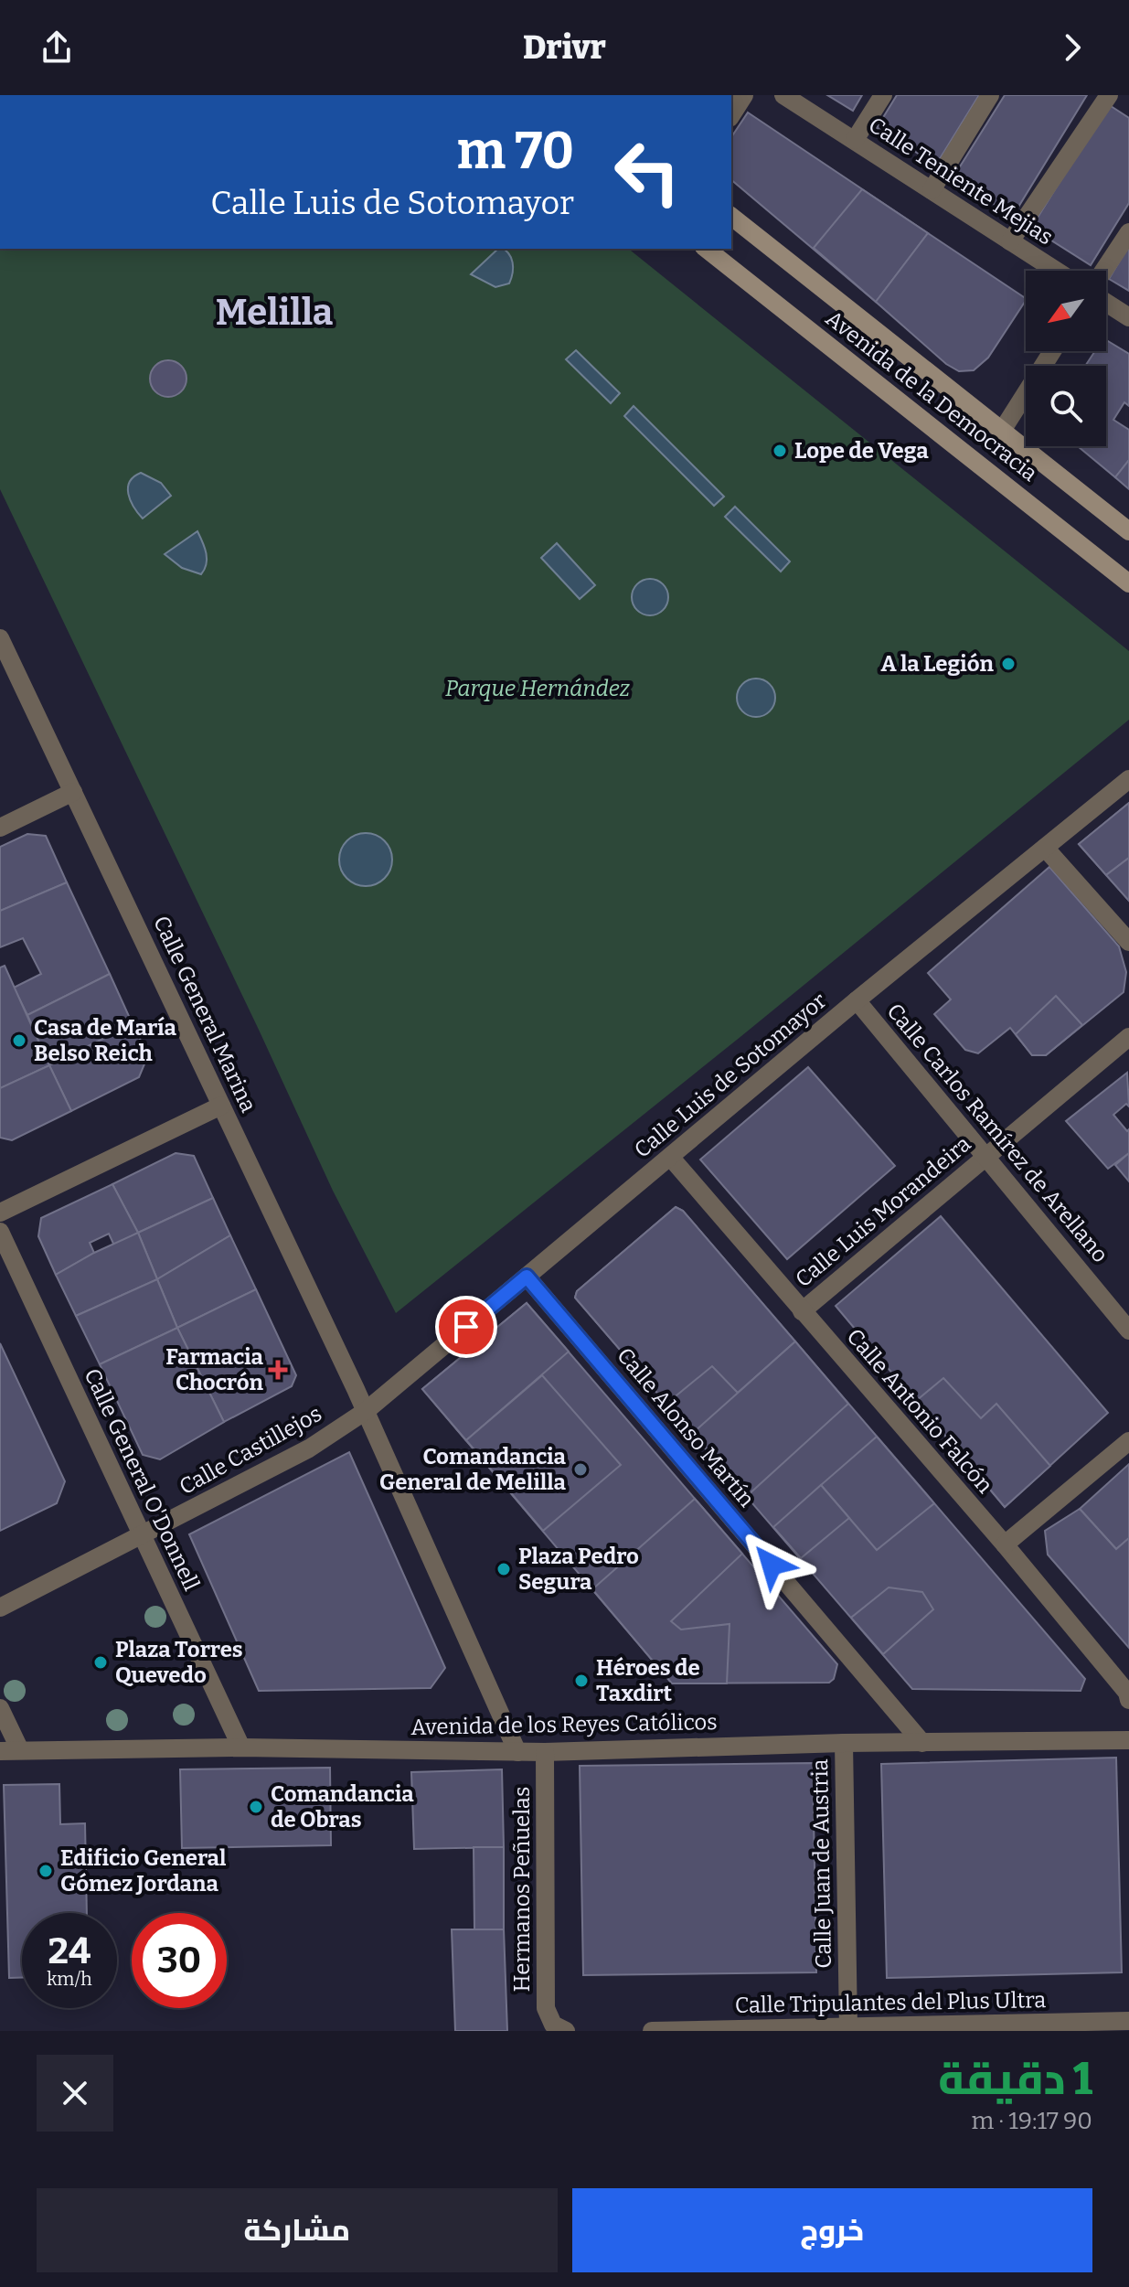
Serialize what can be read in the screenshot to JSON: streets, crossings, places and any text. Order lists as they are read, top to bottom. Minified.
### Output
{"streets":{"main road":["Avenida de la Democracia"],"street":["Calle Teniente Mejias","Calle General Marina","Calle Luis de Sotomayor","Calle Carlos Ramírez de Arellano","Calle Luis Morandeira","Calle Antonio Falcón","Calle Alonso Martín","Calle Castillejos","Calle General O'Donnell","Avenida de los Reyes Católicos","Calle Juan de Austria","Hermanos Peñuelas","Calle Tripulantes del Plus Ultra"]},"crossings":[["Calle General Marina","Calle Luis de Sotomayor"],["Calle General Marina","Calle Castillejos"],["Calle General Marina","Avenida de los Reyes Católicos"],["Calle Luis de Sotomayor","Calle Carlos Ramírez de Arellano"],["Calle Luis de Sotomayor","Calle Antonio Falcón"],["Calle Luis de Sotomayor","Calle Alonso Martín"],["Calle Luis de Sotomayor","Calle Castillejos"],["Calle Carlos Ramírez de Arellano","Calle Luis Morandeira"],["Calle Luis Morandeira","Calle Antonio Falcón"],["Calle Alonso Martín","Avenida de los Reyes Católicos"],["Calle Castillejos","Calle General O'Donnell"],["Calle General O'Donnell","Avenida de los Reyes Católicos"],["Avenida de los Reyes Católicos","Calle Juan de Austria"],["Avenida de los Reyes Católicos","Hermanos Peñuelas"],["Calle Juan de Austria","Calle Tripulantes del Plus Ultra"]],"districts":["Melilla"],"parks":["Parque Hernández"],"places":{"other":["Lope de Vega","A la Legión","Casa de María Belso Reich","Comandancia General de Melilla","Plaza Pedro Segura","Plaza Torres Quevedo","Héroes de Taxdirt","Comandancia de Obras","Edificio General Gómez Jordana"],"health":["Farmacia Chocrón"]},"north":"bottom left","page":{"header":"Drivr","turn":["70 m","Calle Luis de Sotomayor"],"speed":"24 km/h","limit":"30","heading":["1 دقيقة","90 m · 19:17"],"buttons":["خروج","مشاركة"]}}
